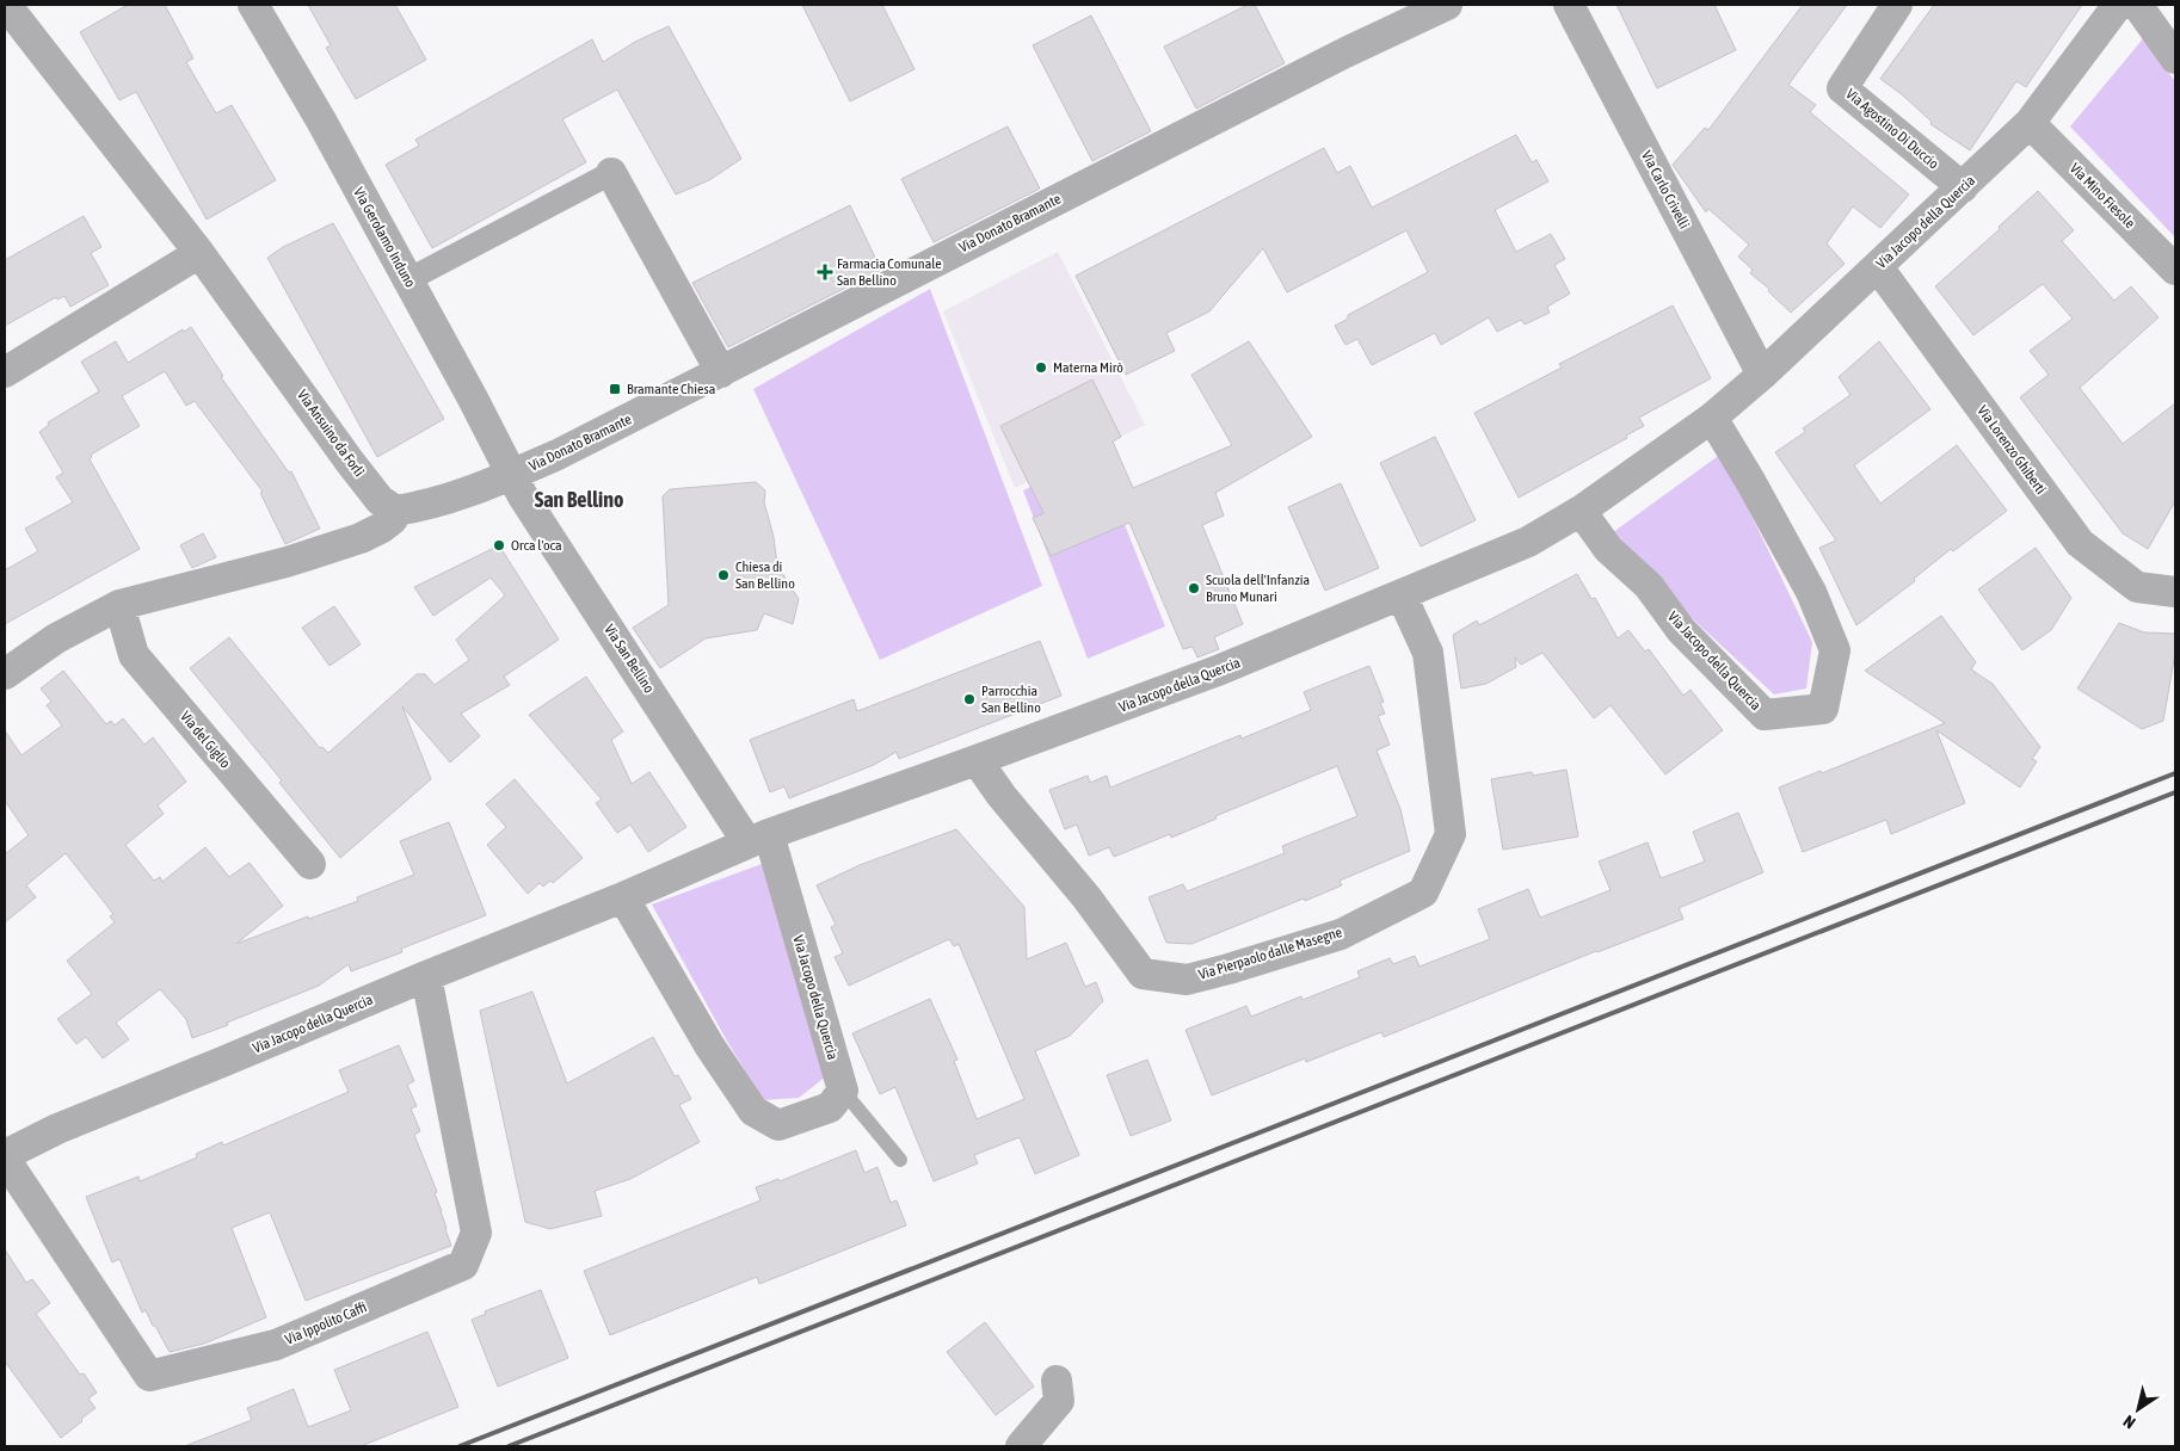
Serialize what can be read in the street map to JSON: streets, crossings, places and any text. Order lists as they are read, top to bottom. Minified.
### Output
{"streets":{"street":["Via Agostino Di Duccio","Via Carlo Crivelli","Via Mino Fiesole","Via Jacopo della Quercia","Via Donato Bramante","Via Gerolamo Induno","Via Ansuino da Forlì","Via Lorenzo Ghiberti","Via San Bellino","Via del Giglio","Via Pierpaolo dalle Masegne","Via Ippolito Caffi"]},"crossings":[["Via Agostino Di Duccio","Via Jacopo della Quercia"],["Via Carlo Crivelli","Via Jacopo della Quercia"],["Via Mino Fiesole","Via Jacopo della Quercia"],["Via Jacopo della Quercia","Via Lorenzo Ghiberti"],["Via Jacopo della Quercia","Via San Bellino"],["Via Jacopo della Quercia","Via Pierpaolo dalle Masegne"],["Via Jacopo della Quercia","Via Ippolito Caffi"],["Via Donato Bramante","Via Gerolamo Induno"],["Via Donato Bramante","Via San Bellino"],["Via Gerolamo Induno","Via San Bellino"]],"districts":["San Bellino"],"places":{"health":["Farmacia Comunale San Bellino"],"other":["Materna Mirò","Orca l'oca","Chiesa di San Bellino","Scuola dell'Infanzia Bruno Munari","Parrocchia San Bellino"],"transit":["Bramante Chiesa"]},"north":"bottom left"}
